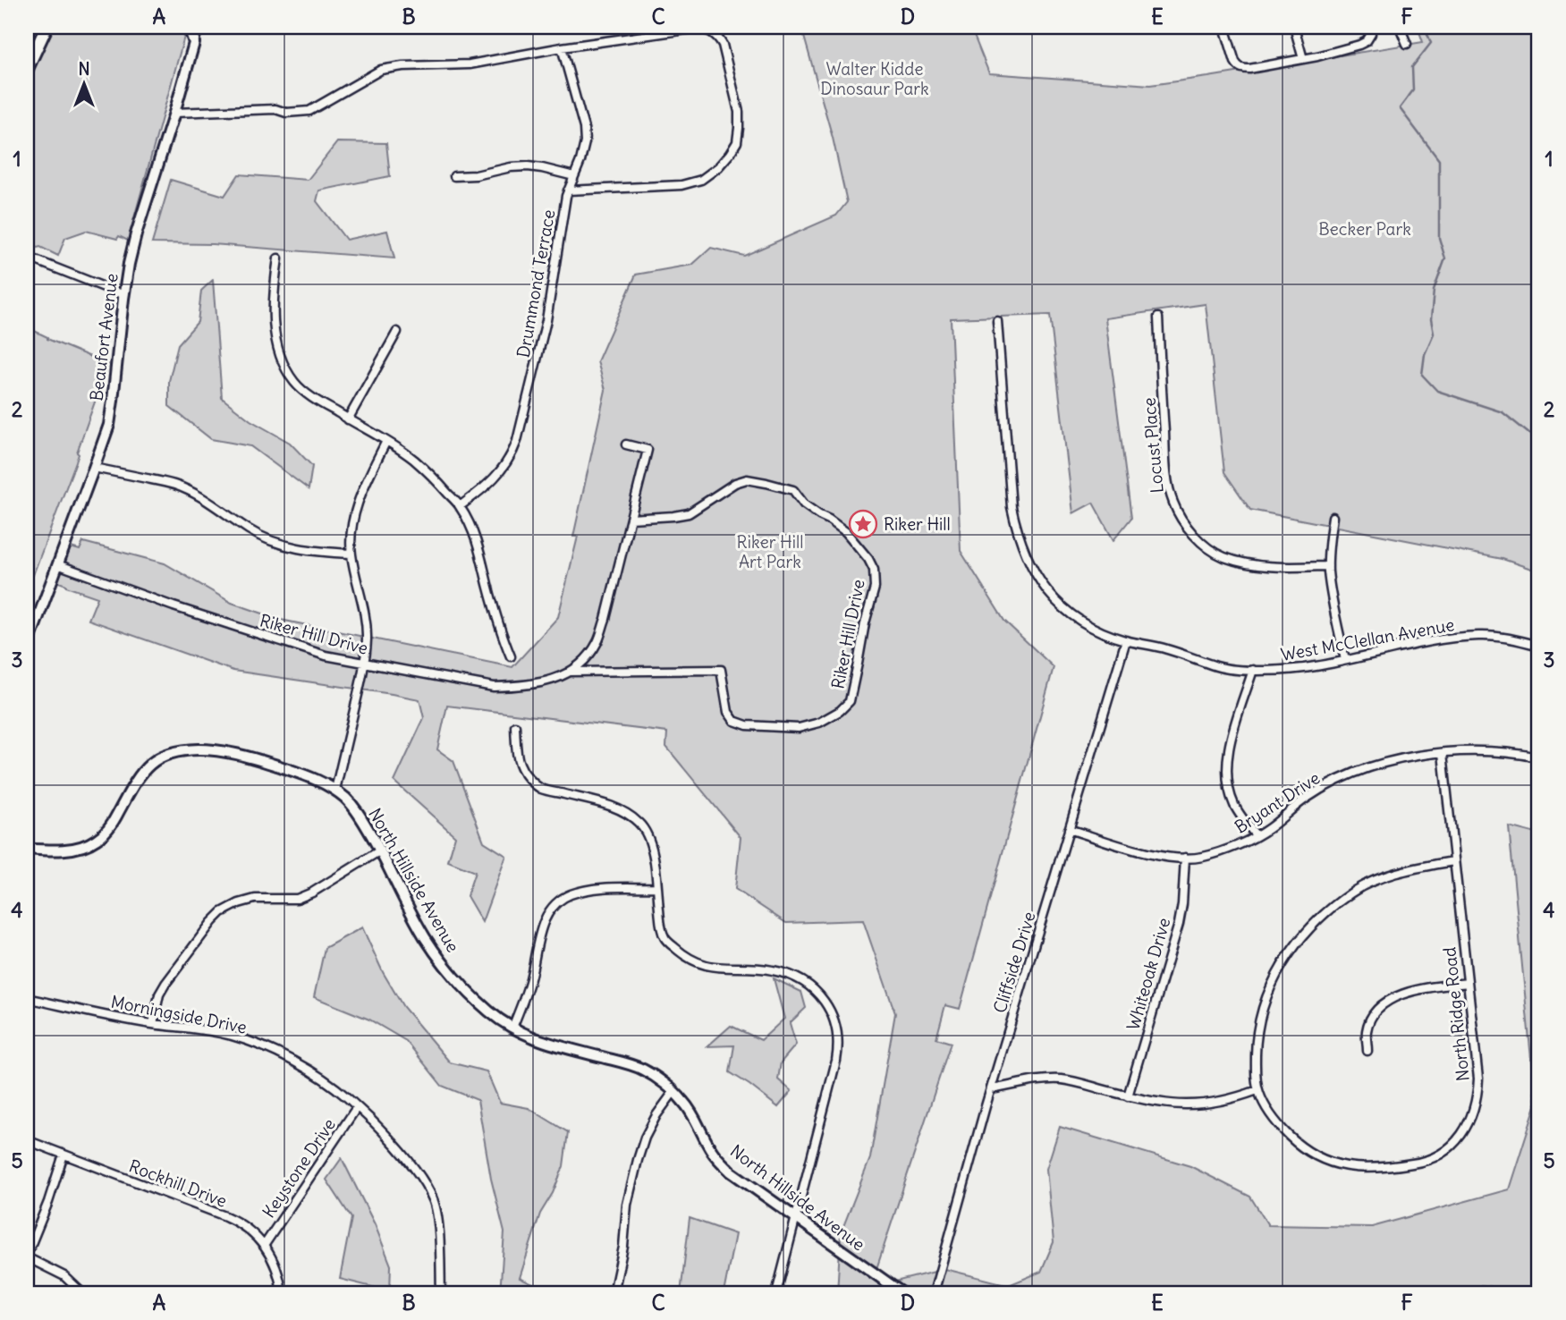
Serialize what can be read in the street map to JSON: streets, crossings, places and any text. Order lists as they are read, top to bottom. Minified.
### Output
{"streets":{"street":["Drummond Terrace","Beaufort Avenue","Locust Place","Riker Hill Drive","West McClellan Avenue","Bryant Drive","North Hillside Avenue","Cliffside Drive","Whiteoak Drive","Morningside Drive","North Ridge Road","Keystone Drive","Rockhill Drive"]},"crossings":[["Beaufort Avenue","Riker Hill Drive"],["West McClellan Avenue","Cliffside Drive"],["Bryant Drive","Cliffside Drive"],["Bryant Drive","Whiteoak Drive"],["Bryant Drive","North Ridge Road"],["Morningside Drive","Keystone Drive"],["Keystone Drive","Rockhill Drive"]],"parks":["Walter Kidde Dinosaur Park","Becker Park","Riker Hill Art Park"],"places":{"place":["Riker Hill"]},"north":"top","grid":{"columns":["A","B","C","D","E","F"],"rows":["1","2","3","4","5"]}}
